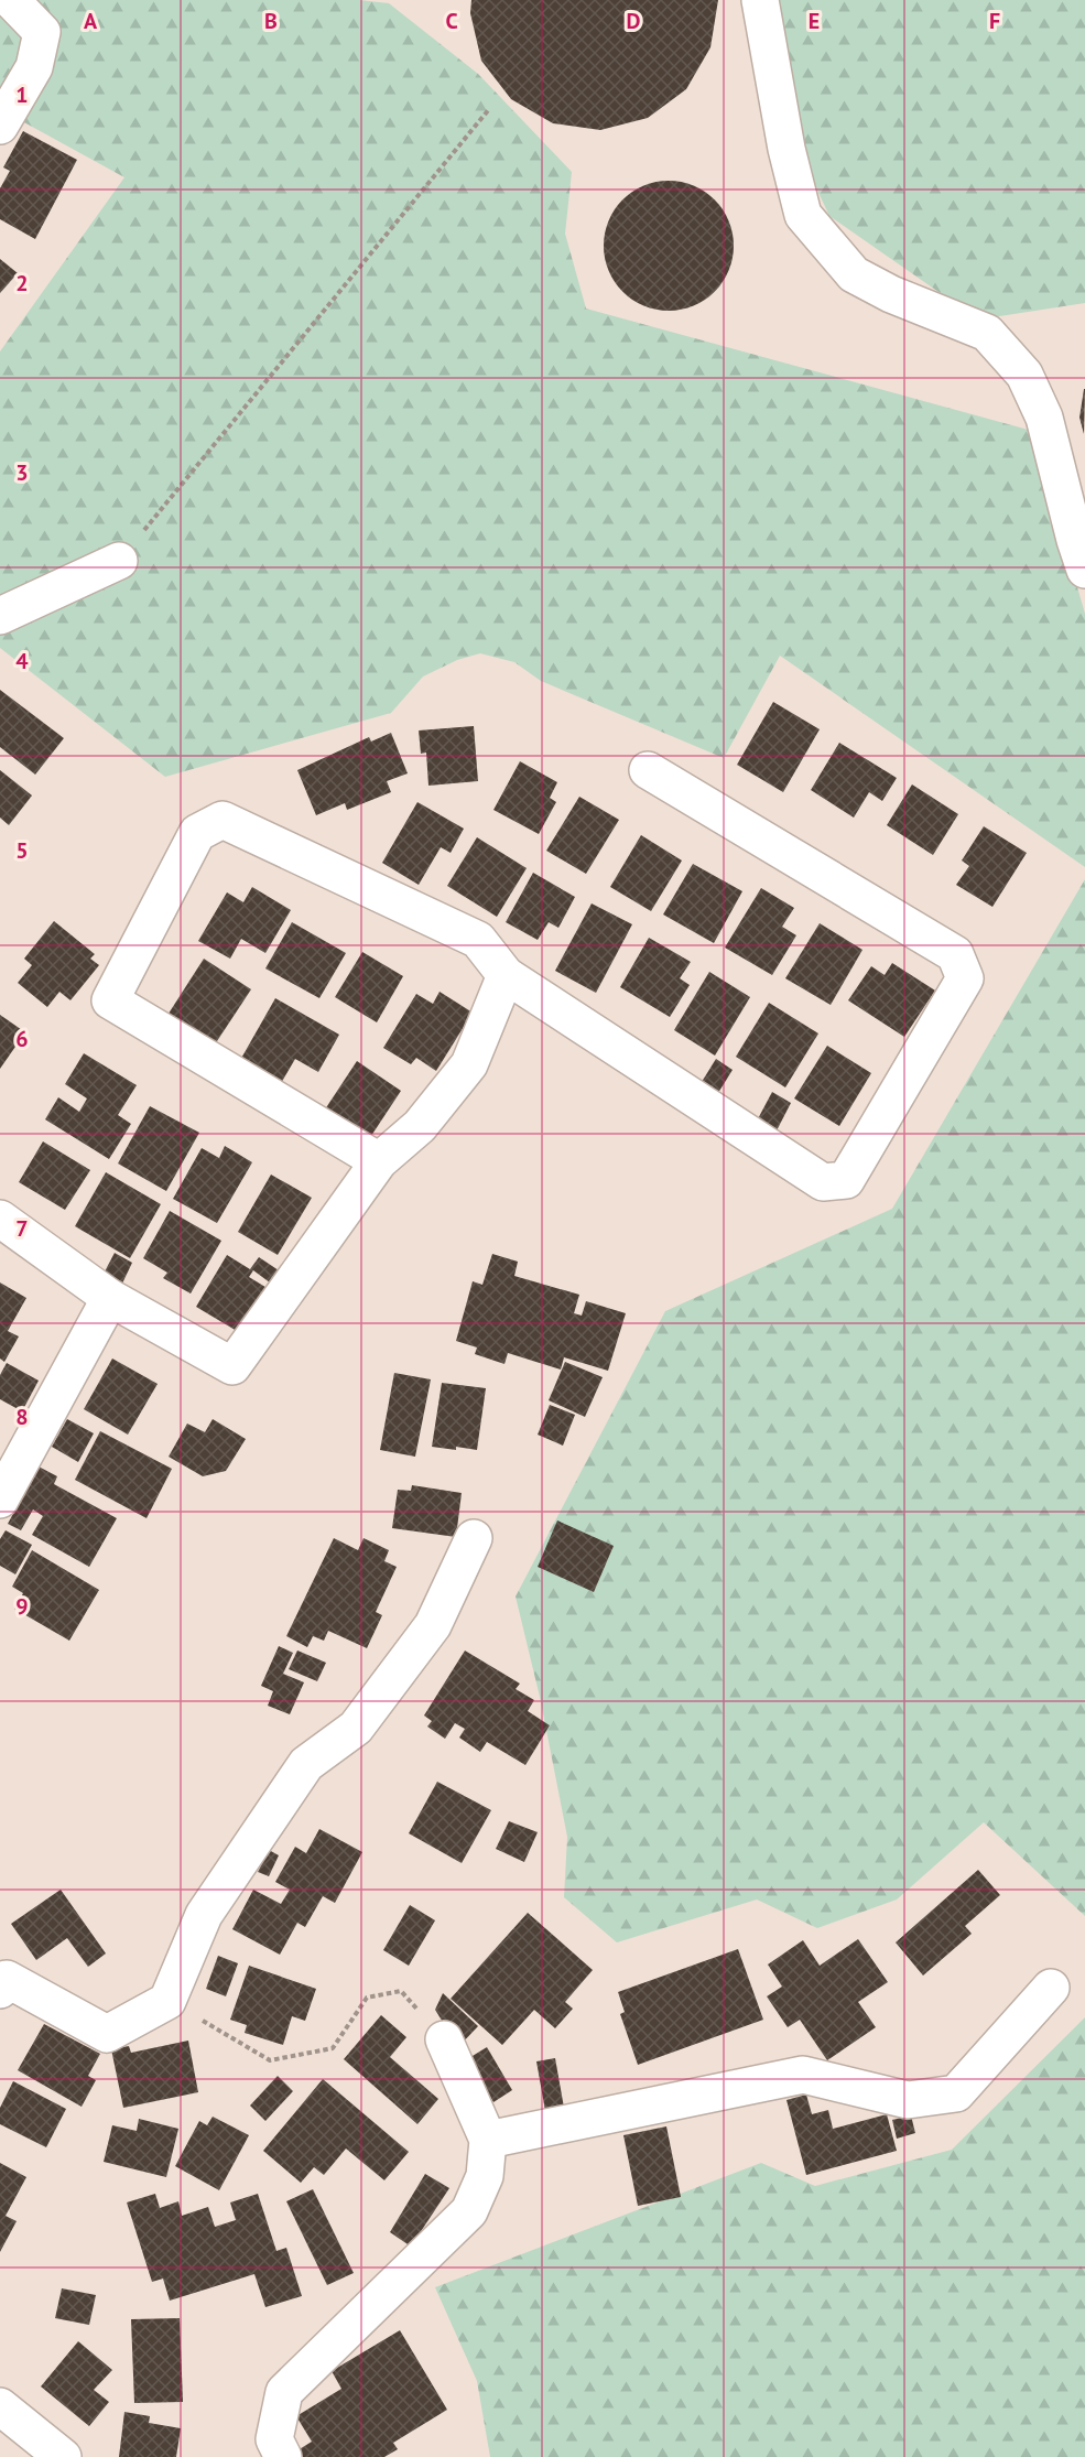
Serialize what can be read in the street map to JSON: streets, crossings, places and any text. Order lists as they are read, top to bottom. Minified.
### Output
{"grid":{"columns":["A","B","C","D","E","F"],"rows":["1","2","3","4","5","6","7","8","9"]}}
